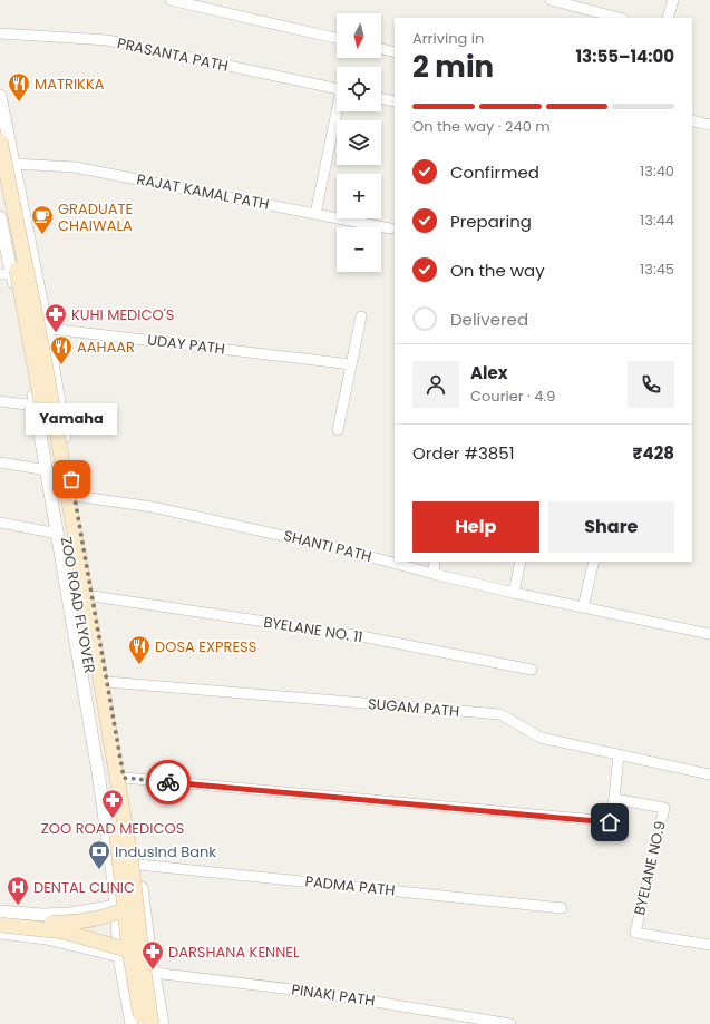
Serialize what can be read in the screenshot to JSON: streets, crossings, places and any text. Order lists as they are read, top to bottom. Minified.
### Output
{"streets":{"main road":["ZOO ROAD FLYOVER"],"street":["PRASANTA PATH","RAJAT KAMAL PATH","UDAY PATH","SHANTI PATH","BYELANE NO. 11","SUGAM PATH","BYELANE NO.9","PADMA PATH","PINAKI PATH"]},"places":{"restaurant":["MATRIKKA","AAHAAR","DOSA EXPRESS"],"cafe":["GRADUATE CHAIWALA"],"pharmacy":["KUHI MEDICO'S","ZOO ROAD MEDICOS","DARSHANA KENNEL"],"other":["Yamaha"],"bank":["IndusInd Bank"],"hospital":["DENTAL CLINIC"]},"north":"bottom","page":{"map_buttons":["+","−"],"heading":["2 min","Arriving in","13:55–14:00"],"panel":["Alex","Courier · 4.9","Order #3851","₹428"],"bar":"On the way · 240 m","list":[["Confirmed","13:40"],["Preparing","13:44"],["On the way","13:45"],"Delivered"],"bubble":"Yamaha","buttons":["Help","Share"]}}
